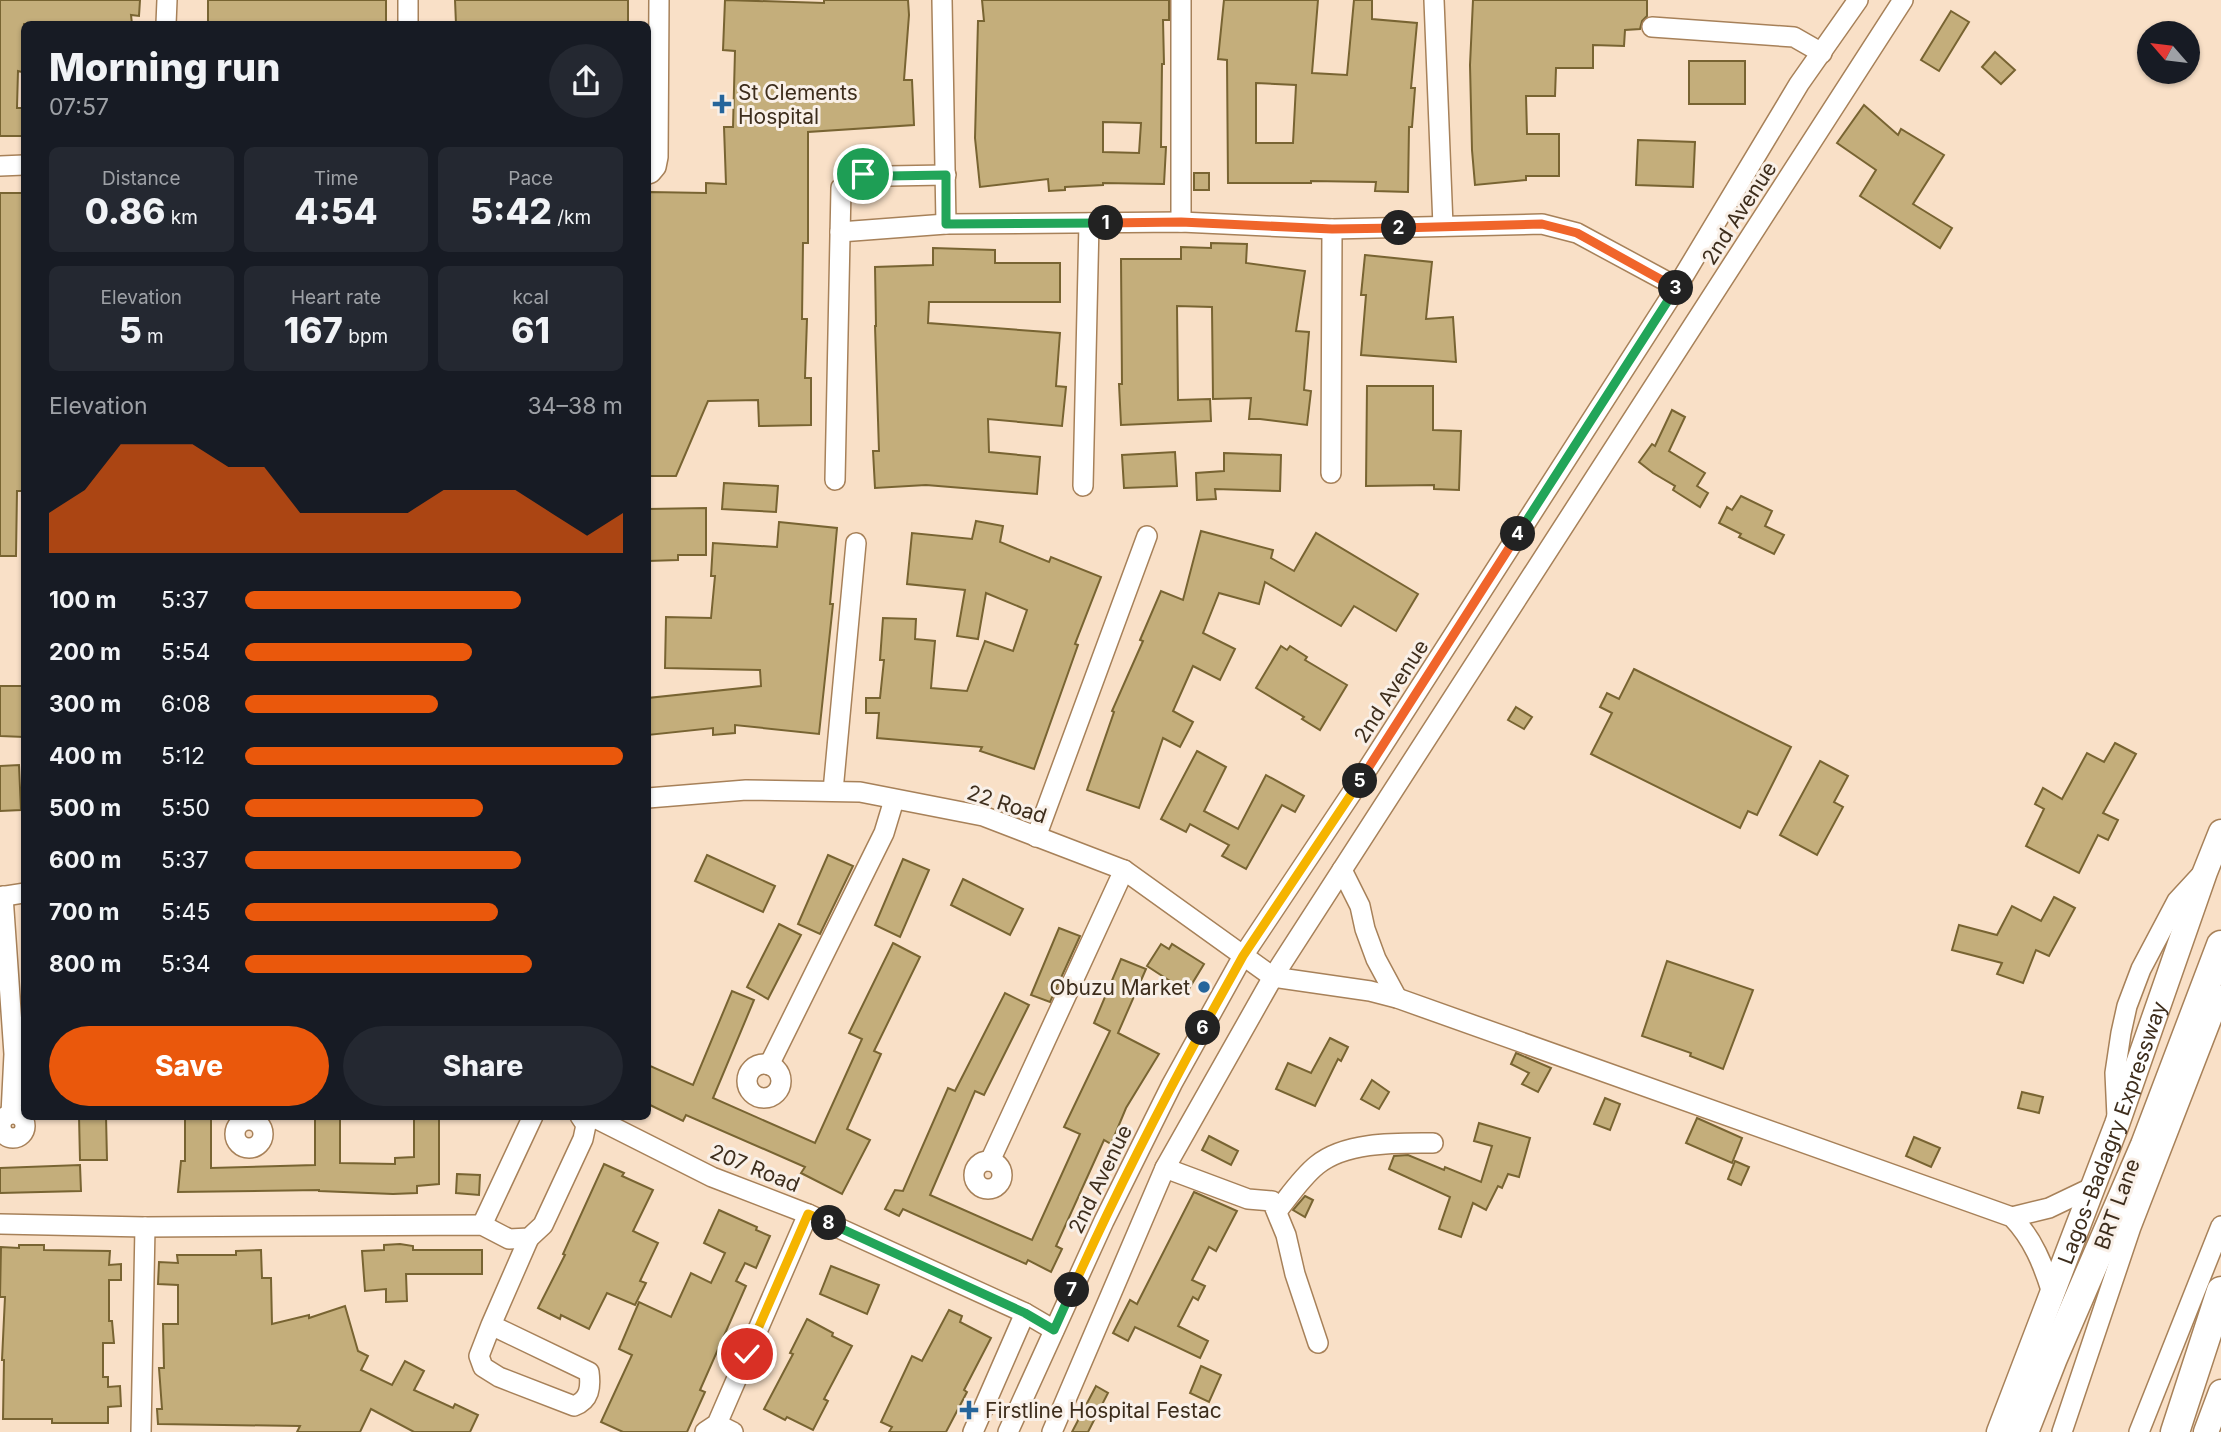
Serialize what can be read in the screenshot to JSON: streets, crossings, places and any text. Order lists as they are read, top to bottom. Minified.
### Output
{"streets":{"highway":["Lagos-Badagry Expressway"],"street":["2nd Avenue","22 Road","207 Road","BRT Lane"]},"crossings":[["2nd Avenue","22 Road"],["2nd Avenue","207 Road"]],"places":{"health":["St Clements Hospital","Firstline Hospital Festac"],"other":["Obuzu Market"]},"north":"top left","page":{"heading":["Morning run","07:57"],"stats":[["Distance","0.86 km"],["Time","4:54"],["Pace","5:42 /km"],["Elevation","5 m"],["Heart rate","167 bpm"],["kcal","61"]],"pins":["1","2","3","4","5","6","8","7"],"chart":["Elevation","34–38 m"],"list":[{"name":"100 m","note":"5:37"},{"name":"200 m","note":"5:54"},{"name":"300 m","note":"6:08"},{"name":"400 m","note":"5:12"},{"name":"500 m","note":"5:50"},{"name":"600 m","note":"5:37"},{"name":"700 m","note":"5:45"},{"name":"800 m","note":"5:34"}],"buttons":["Save","Share"]}}
